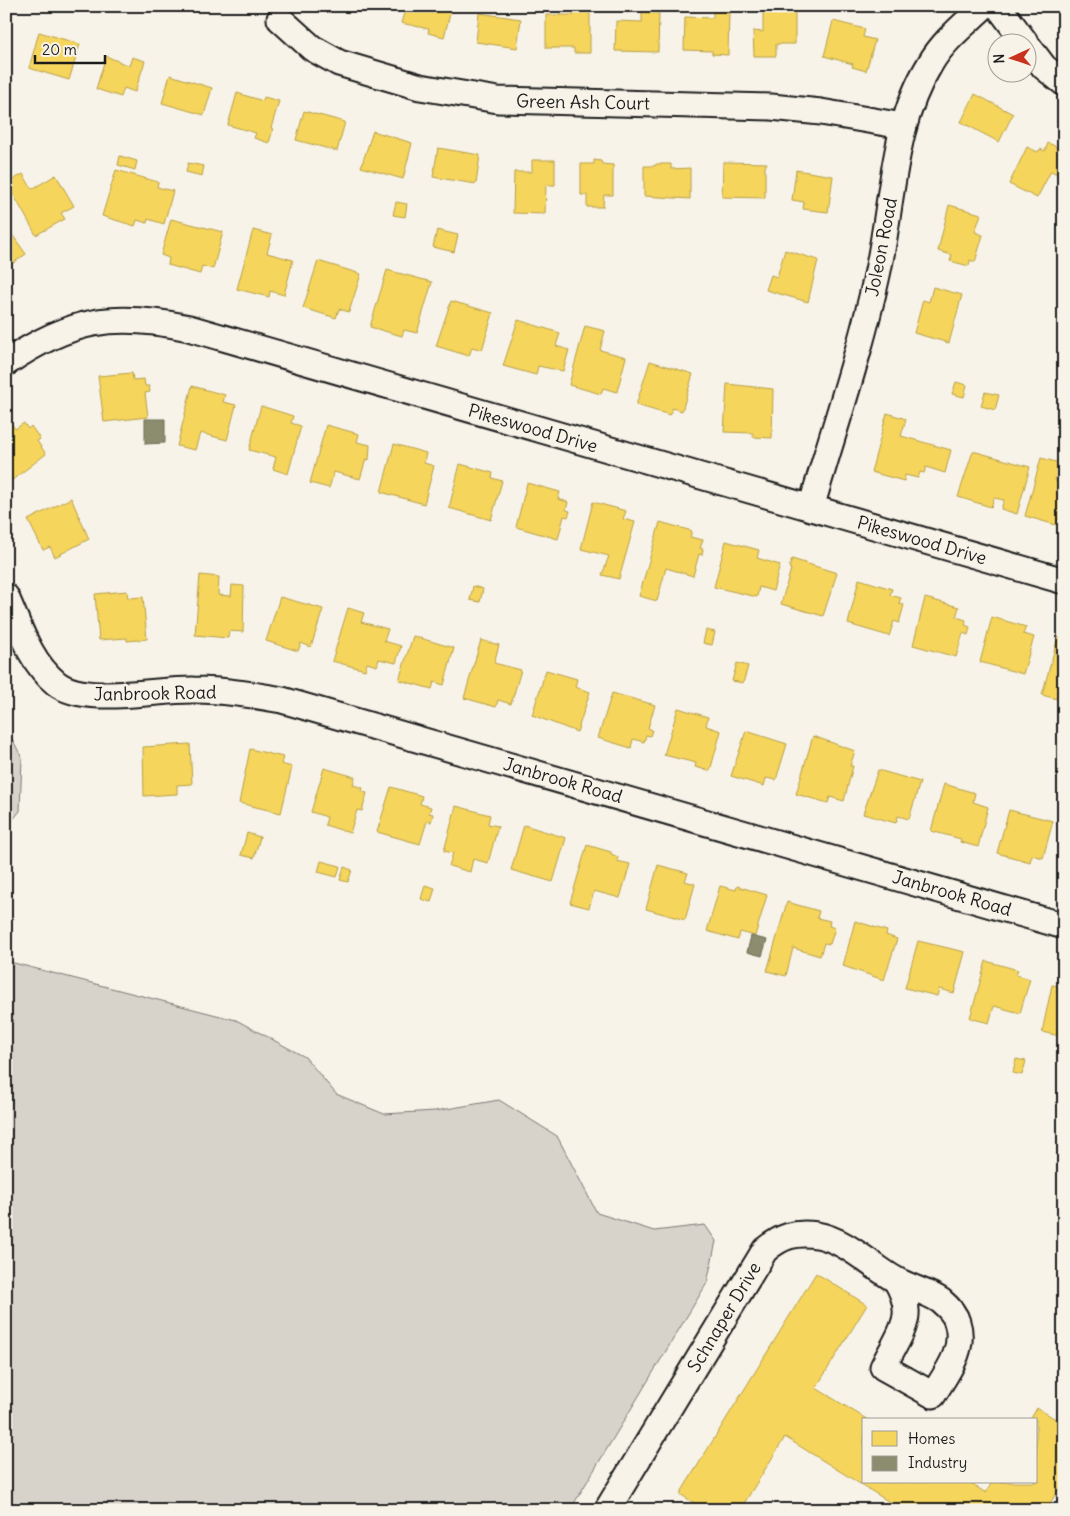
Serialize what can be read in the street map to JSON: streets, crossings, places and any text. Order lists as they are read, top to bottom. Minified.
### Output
{"streets":{"street":["Green Ash Court","Joleon Road","Pikeswood Drive","Janbrook Road","Schnaper Drive"]},"crossings":[["Green Ash Court","Joleon Road"],["Joleon Road","Pikeswood Drive"]],"legend":["Homes","Industry"],"scale_bar":"20 m","north":"left"}
